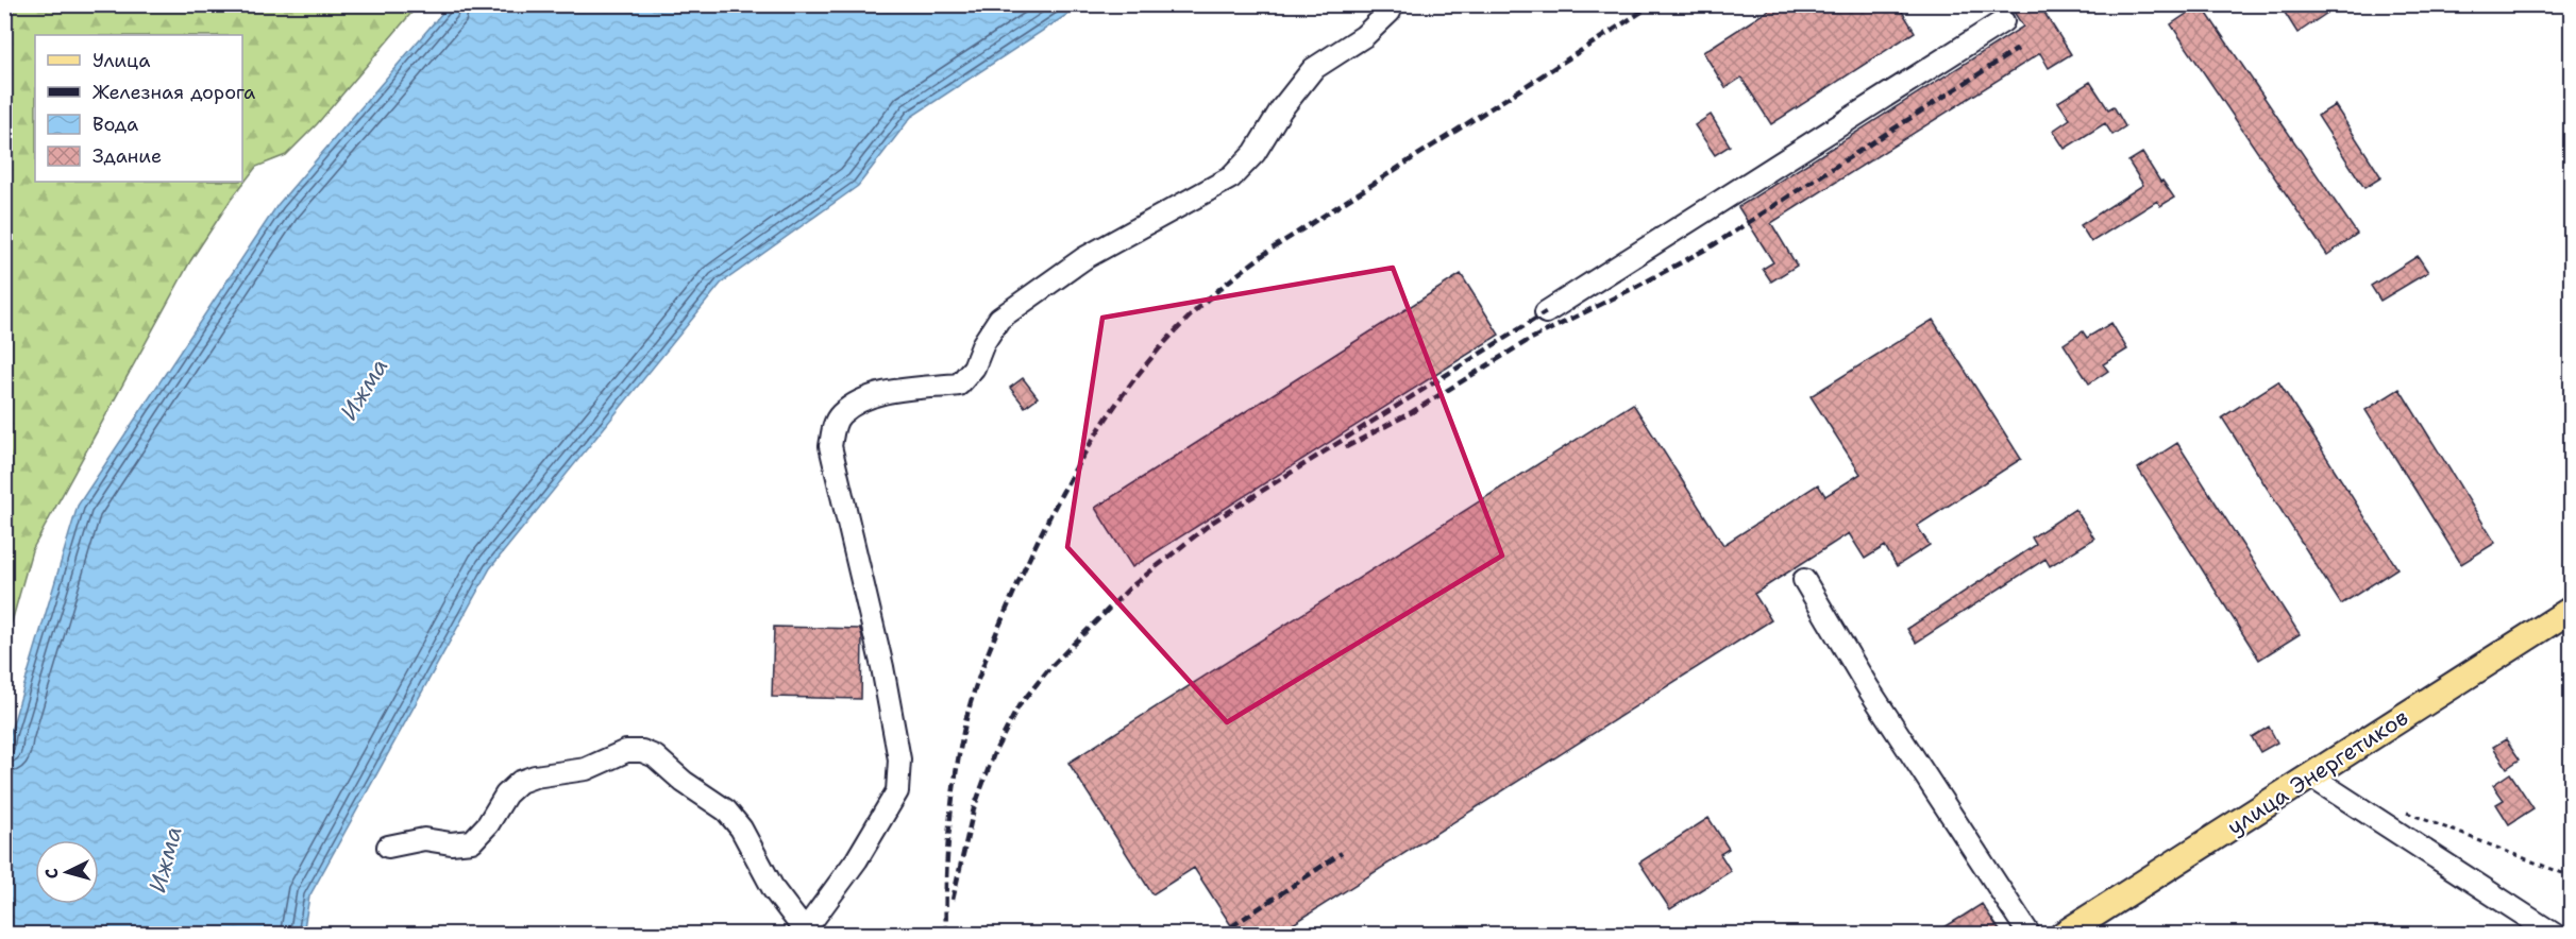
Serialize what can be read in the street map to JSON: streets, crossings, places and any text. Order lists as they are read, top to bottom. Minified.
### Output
{"streets":{"main road":["улица Энергетиков"]},"water":["Ижма"],"legend":["Улица","Железная дорога","Вода","Здание"],"north":"left"}
